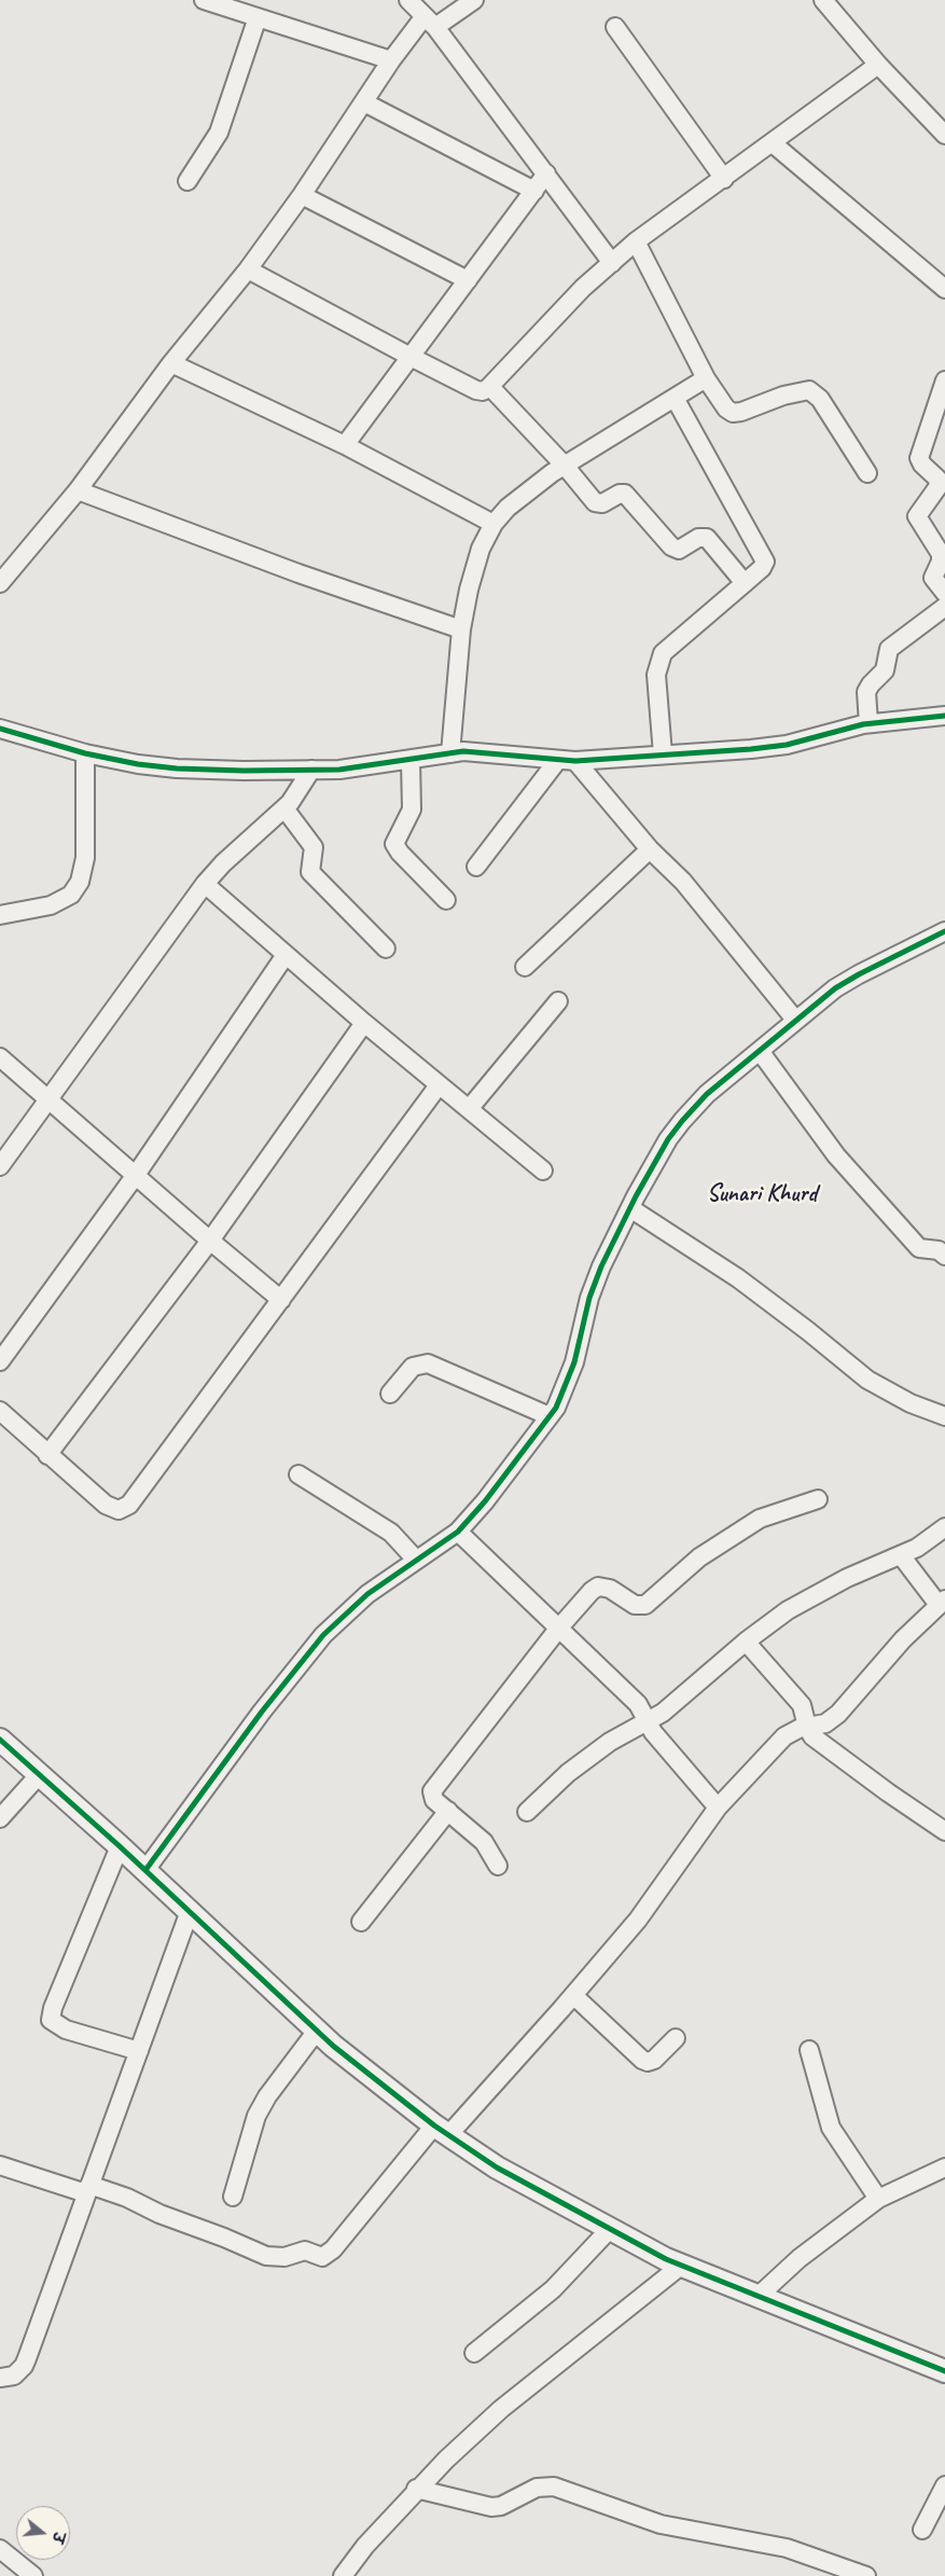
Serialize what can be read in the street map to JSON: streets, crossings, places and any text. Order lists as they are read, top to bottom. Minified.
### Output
{"districts":["Sunari Khurd"],"north":"right"}
